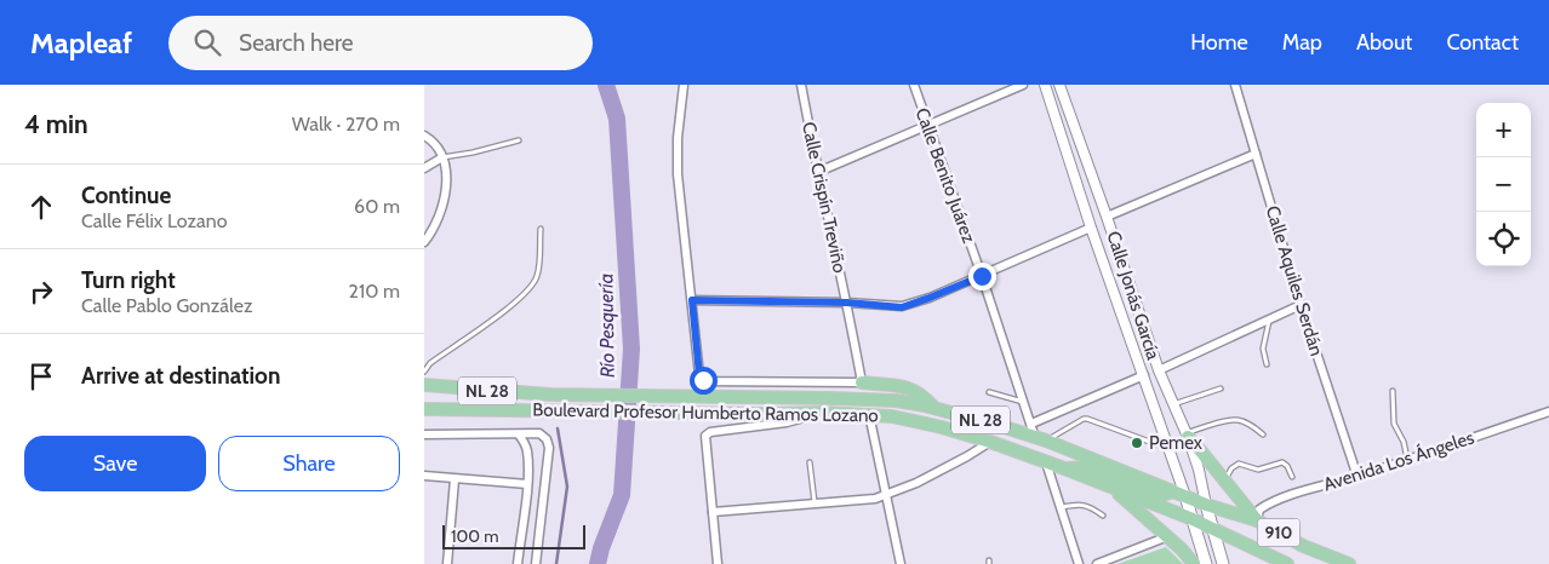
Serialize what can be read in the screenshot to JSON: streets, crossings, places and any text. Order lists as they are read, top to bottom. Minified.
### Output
{"streets":{"main road":["NL 28","Boulevard Profesor Humberto Ramos Lozano","910"],"street":["Calle Benito Juárez","Calle Crispín Treviño","Calle Aquiles Serdán","Calle Jonás García","Avenida Los Ángeles"]},"crossings":[["Calle Benito Juárez","Boulevard Profesor Humberto Ramos Lozano"],["Calle Aquiles Serdán","Avenida Los Ángeles"],["Calle Jonás García","Boulevard Profesor Humberto Ramos Lozano"],["Boulevard Profesor Humberto Ramos Lozano","Avenida Los Ángeles"]],"water":["Río Pesquería"],"places":["Pemex"],"scale_bar":"100 m","page":{"header":"Mapleaf","search":"Search here","nav":["Home","Map","About","Contact"],"heading":["4 min","Walk · 270 m"],"map_buttons":["+","−"],"list":[["Continue","Calle Félix Lozano","60 m"],["Turn right","Calle Pablo González","210 m"],"Arrive at destination"],"buttons":["Save","Share"],"scale":"100 m"}}
